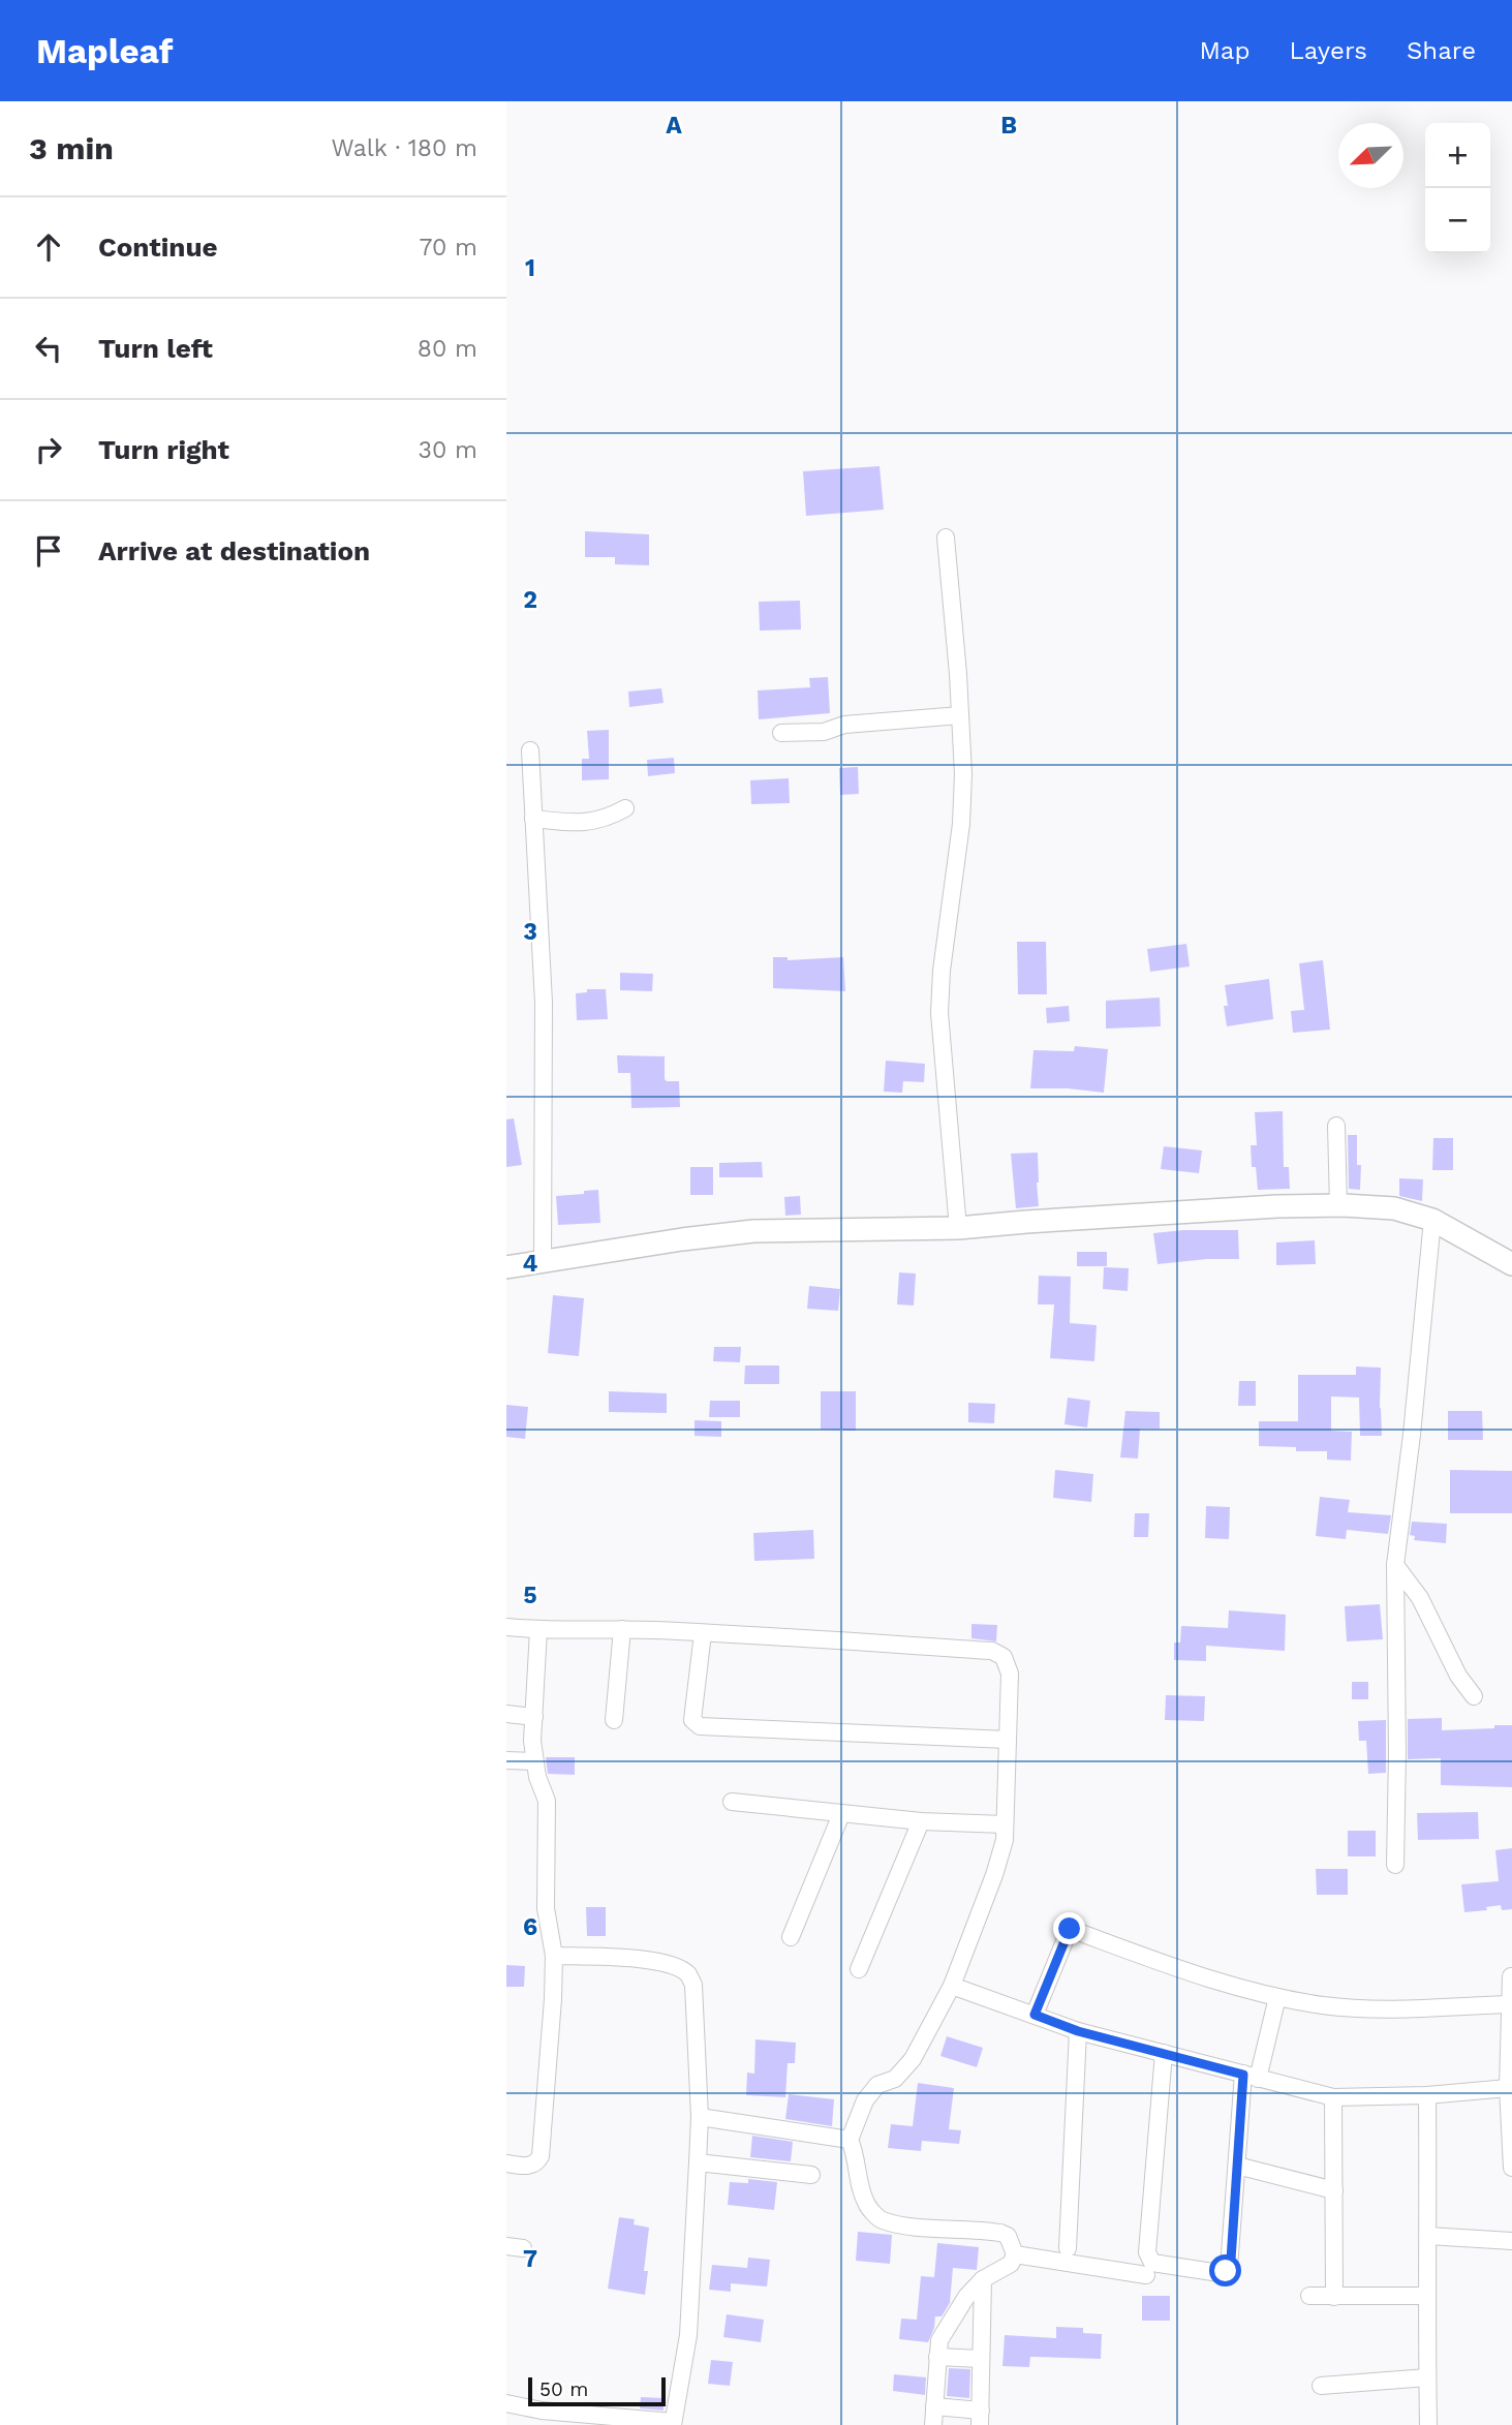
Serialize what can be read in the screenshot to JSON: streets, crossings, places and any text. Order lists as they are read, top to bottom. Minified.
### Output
{"scale_bar":"50 m","north":"bottom left","page":{"header":"Mapleaf","nav":["Map","Layers","Share"],"heading":["3 min","Walk · 180 m"],"map_buttons":["+","−"],"list":[["Continue","70 m"],["Turn left","80 m"],["Turn right","30 m"],"Arrive at destination"],"scale":"50 m"},"grid":{"columns":["A","B"],"rows":["1","2","3","4","5","6","7"]}}
